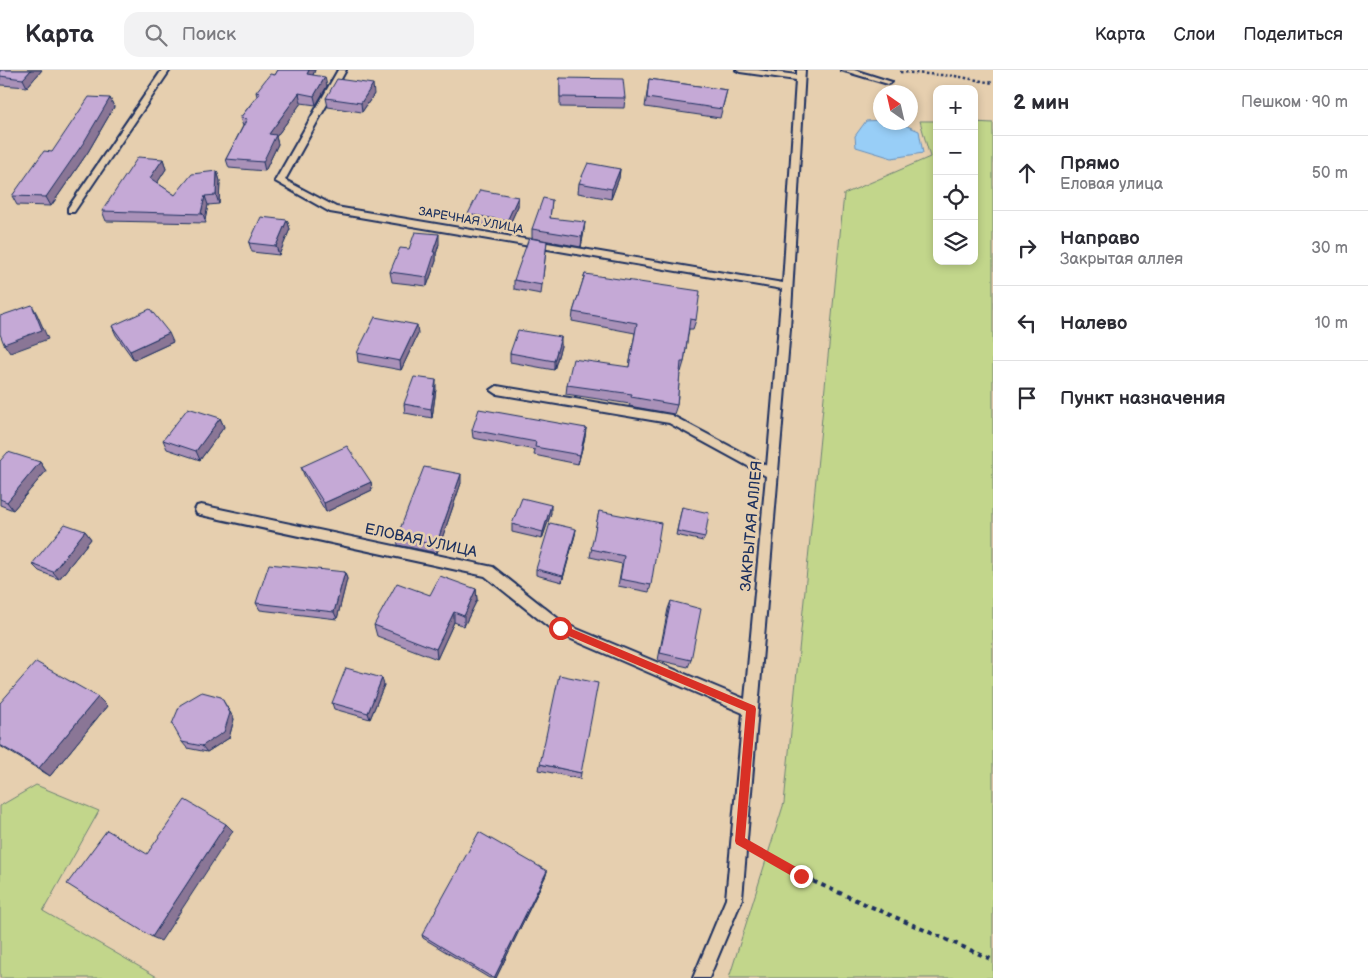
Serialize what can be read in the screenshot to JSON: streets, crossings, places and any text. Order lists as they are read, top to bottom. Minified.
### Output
{"streets":{"lane":["ЗАРЕЧНАЯ УЛИЦА","ЗАКРЫТАЯ АЛЛЕЯ","ЕЛОВАЯ УЛИЦА"]},"crossings":[["ЗАРЕЧНАЯ УЛИЦА","ЗАКРЫТАЯ АЛЛЕЯ"],["ЗАКРЫТАЯ АЛЛЕЯ","ЕЛОВАЯ УЛИЦА"]],"north":"top left","page":{"header":"Карта","search":"Поиск","nav":["Карта","Слои","Поделиться"],"heading":["2 мин","Пешком · 90 m"],"map_buttons":["+","−"],"list":[["Прямо","Еловая улица","50 m"],["Направо","Закрытая аллея","30 m"],["Налево","10 m"],"Пункт назначения"]}}
